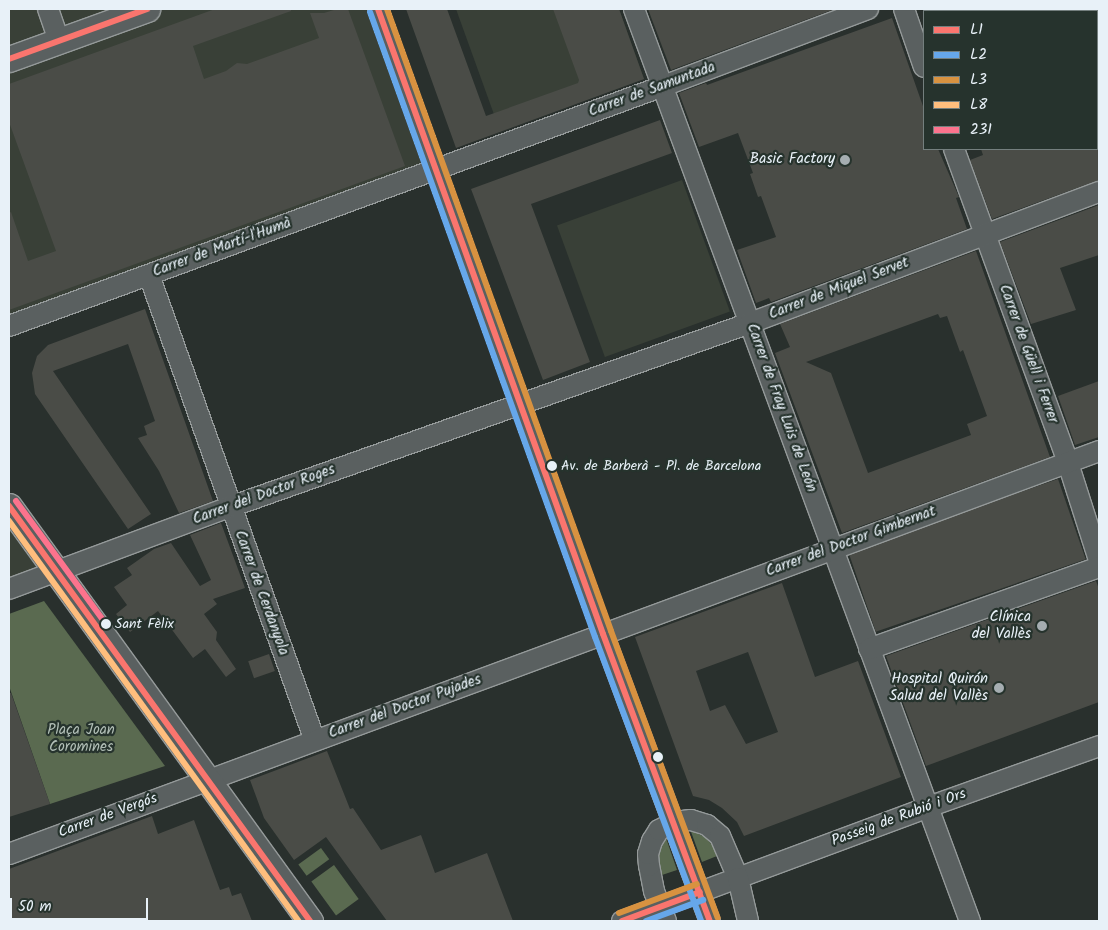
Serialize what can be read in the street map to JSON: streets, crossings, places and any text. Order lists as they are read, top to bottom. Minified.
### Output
{"streets":{"street":["Carrer de Samuntada","Carrer de Martí-l'Humà","Carrer de Miquel Servet","Carrer de Güell i Ferrer","Carrer de Fray Luis de León","Carrer del Doctor Roges","Carrer del Doctor Gimbernat","Carrer de Cerdanyola","Carrer del Doctor Pujades","Carrer de Vergós","Passeig de Rubió i Ors"]},"crossings":[["Carrer de Samuntada","Carrer de Martí-l'Humà"],["Carrer de Samuntada","Carrer de Fray Luis de León"],["Carrer de Martí-l'Humà","Carrer de Cerdanyola"],["Carrer de Miquel Servet","Carrer de Güell i Ferrer"],["Carrer de Miquel Servet","Carrer de Fray Luis de León"],["Carrer de Miquel Servet","Carrer del Doctor Roges"],["Carrer de Güell i Ferrer","Carrer del Doctor Gimbernat"],["Carrer de Fray Luis de León","Carrer del Doctor Gimbernat"],["Carrer de Fray Luis de León","Passeig de Rubió i Ors"],["Carrer del Doctor Roges","Carrer de Cerdanyola"],["Carrer del Doctor Gimbernat","Carrer del Doctor Pujades"],["Carrer de Cerdanyola","Carrer del Doctor Pujades"],["Carrer del Doctor Pujades","Carrer de Vergós"]],"parks":["Plaça Joan Coromines"],"places":["Basic Factory","Av. de Barberà - Pl. de Barcelona","Sant Fèlix","Clínica del Vallès","Hospital Quirón Salud del Vallès"],"lines":["transit line L1","transit line L3","transit line L2","transit line 231","transit line L8"],"legend":["L1","L2","L3","L8","231"],"scale_bar":"50 m"}
